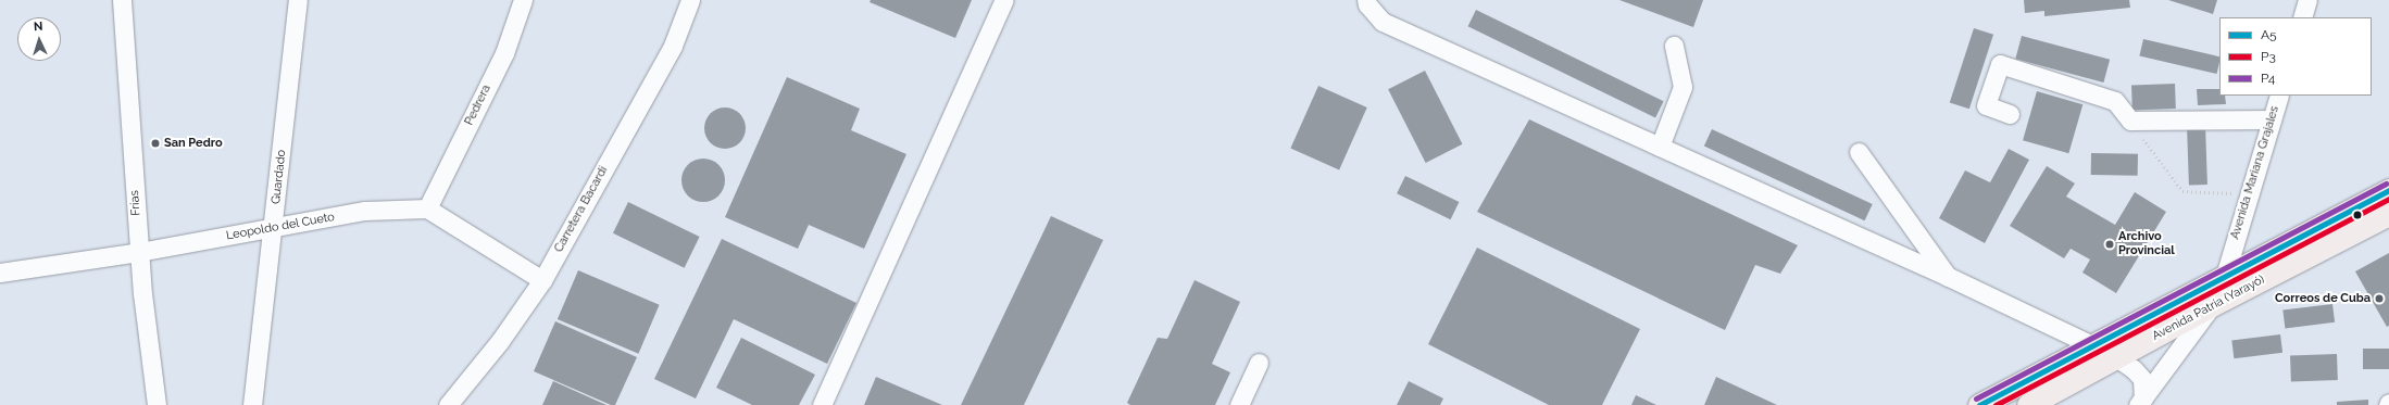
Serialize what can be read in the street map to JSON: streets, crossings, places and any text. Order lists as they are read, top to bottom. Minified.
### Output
{"streets":{"main road":["Avenida Patria (Yarayó)"],"street":["Pedrera","Avenida Mariana Grajales","Guardado","Frías","Carretera Bacardí","Leopoldo del Cueto"]},"crossings":[["Pedrera","Leopoldo del Cueto"],["Avenida Mariana Grajales","Avenida Patria (Yarayó)"],["Guardado","Leopoldo del Cueto"],["Frías","Leopoldo del Cueto"]],"places":["San Pedro","Archivo Provincial","Correos de Cuba"],"lines":["transit line P4","transit line A5","transit line P3"],"legend":["A5","P3","P4"],"north":"top"}
